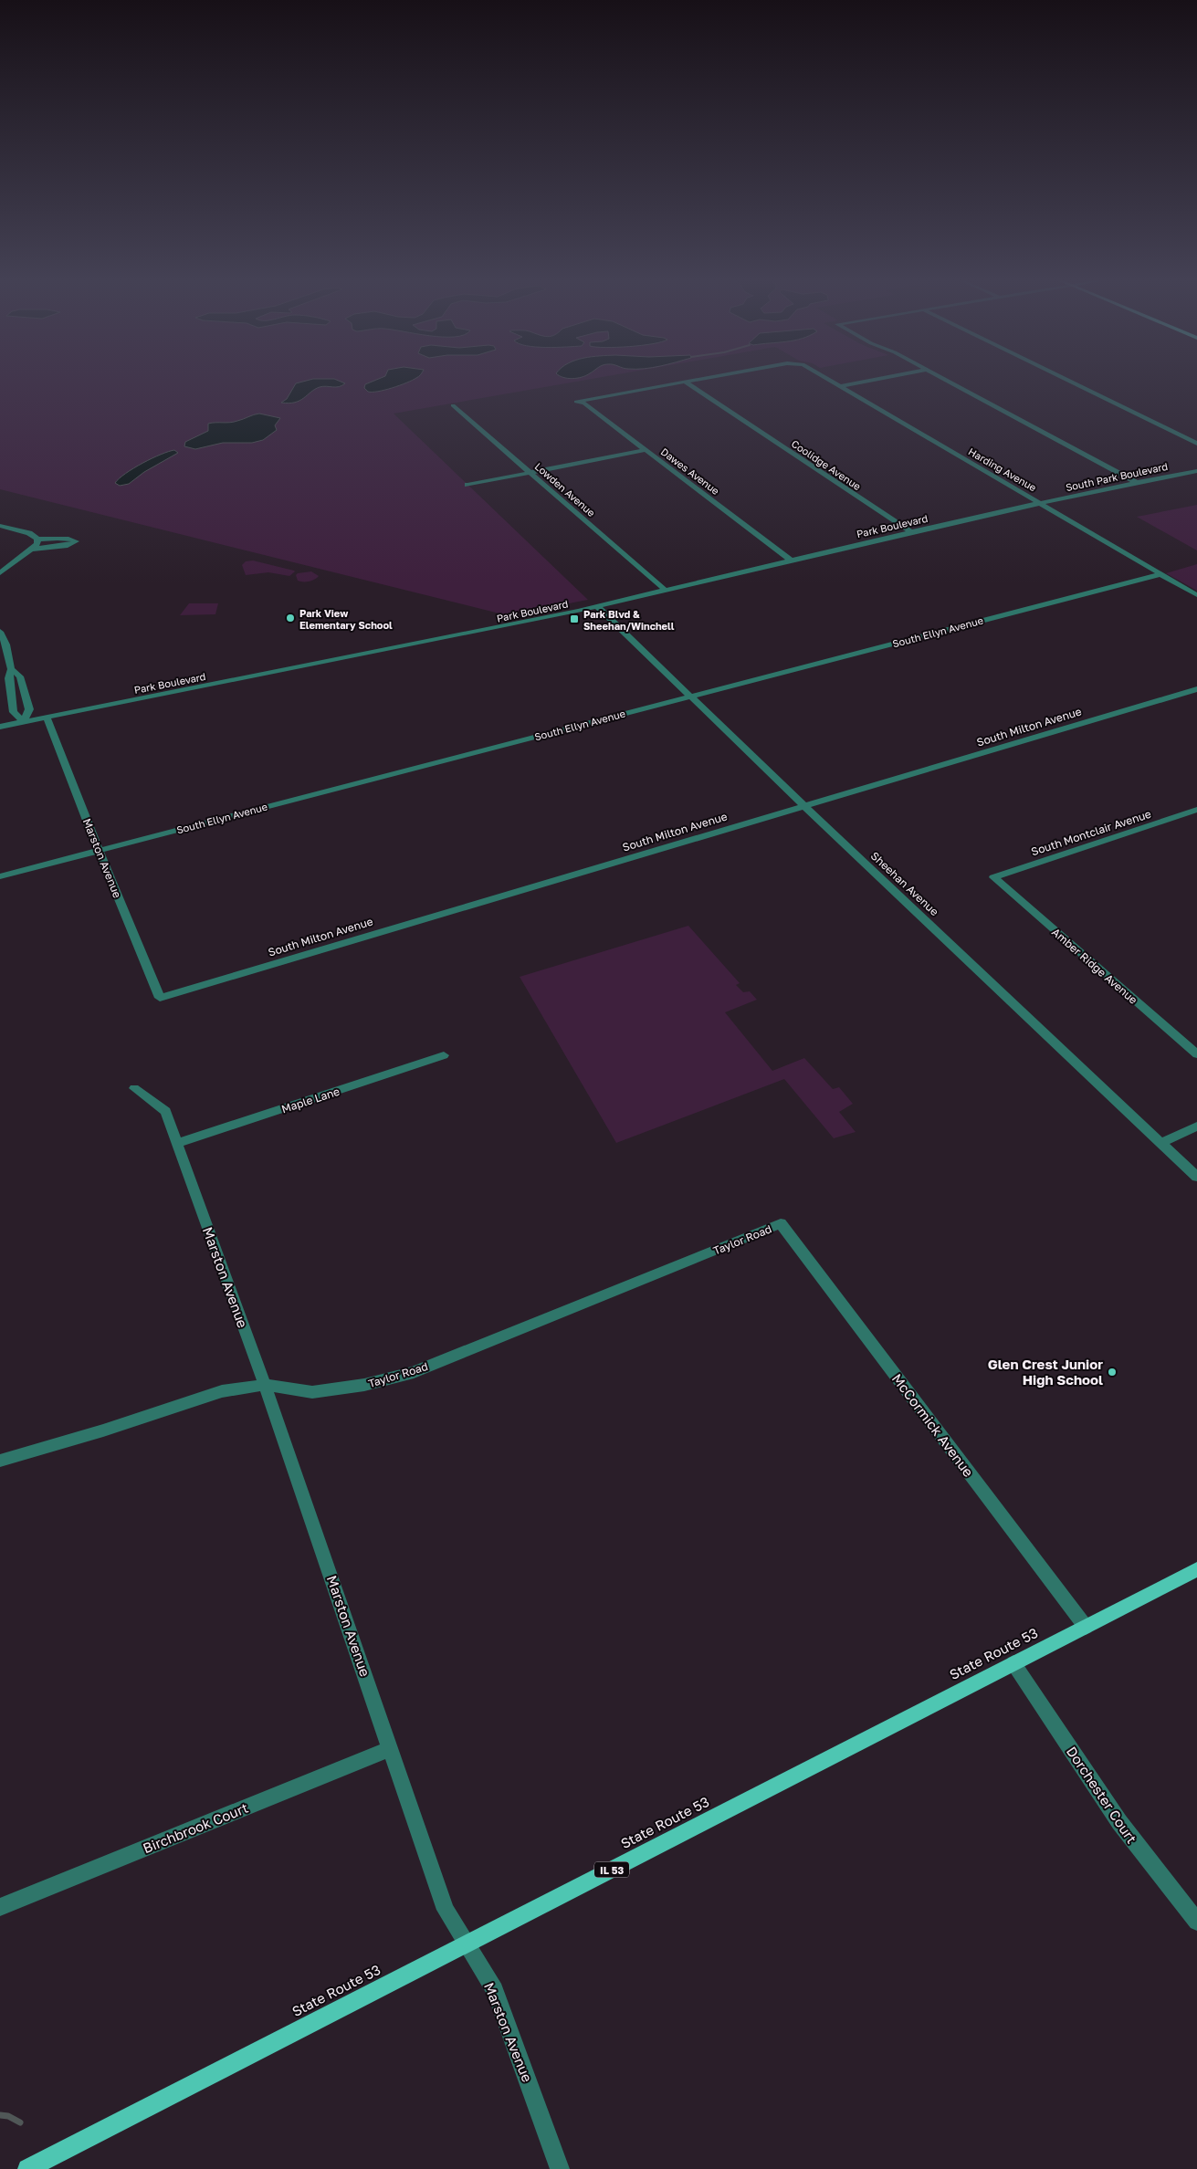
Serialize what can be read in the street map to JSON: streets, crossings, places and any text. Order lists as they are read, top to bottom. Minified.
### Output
{"streets":{"main road":["State Route 53","IL 53"],"street":["Coolidge Avenue","Harding Avenue","Dawes Avenue","South Park Boulevard","Lowden Avenue","Park Boulevard","South Ellyn Avenue","South Milton Avenue","South Montclair Avenue","Marston Avenue","Sheehan Avenue","Amber Ridge Avenue","Maple Lane","Taylor Road","McCormick Avenue","Dorchester Court","Birchbrook Court"]},"crossings":[["Coolidge Avenue","Dawes Avenue"],["Coolidge Avenue","Park Boulevard"],["Harding Avenue","South Park Boulevard"],["Harding Avenue","Park Boulevard"],["Harding Avenue","South Ellyn Avenue"],["Dawes Avenue","Park Boulevard"],["South Park Boulevard","Park Boulevard"],["Lowden Avenue","Park Boulevard"],["Park Boulevard","Marston Avenue"],["Park Boulevard","Sheehan Avenue"],["South Ellyn Avenue","Marston Avenue"],["South Ellyn Avenue","Sheehan Avenue"],["South Milton Avenue","Marston Avenue"],["South Milton Avenue","Sheehan Avenue"],["South Montclair Avenue","Amber Ridge Avenue"],["Marston Avenue","Maple Lane"],["Marston Avenue","Taylor Road"],["Marston Avenue","State Route 53"],["Marston Avenue","Birchbrook Court"],["Taylor Road","McCormick Avenue"],["McCormick Avenue","State Route 53"],["State Route 53","Dorchester Court"]],"places":{"other":["Park View Elementary School","Glen Crest Junior High School"],"transit":["Park Blvd & Sheehan/Winchell"]}}
